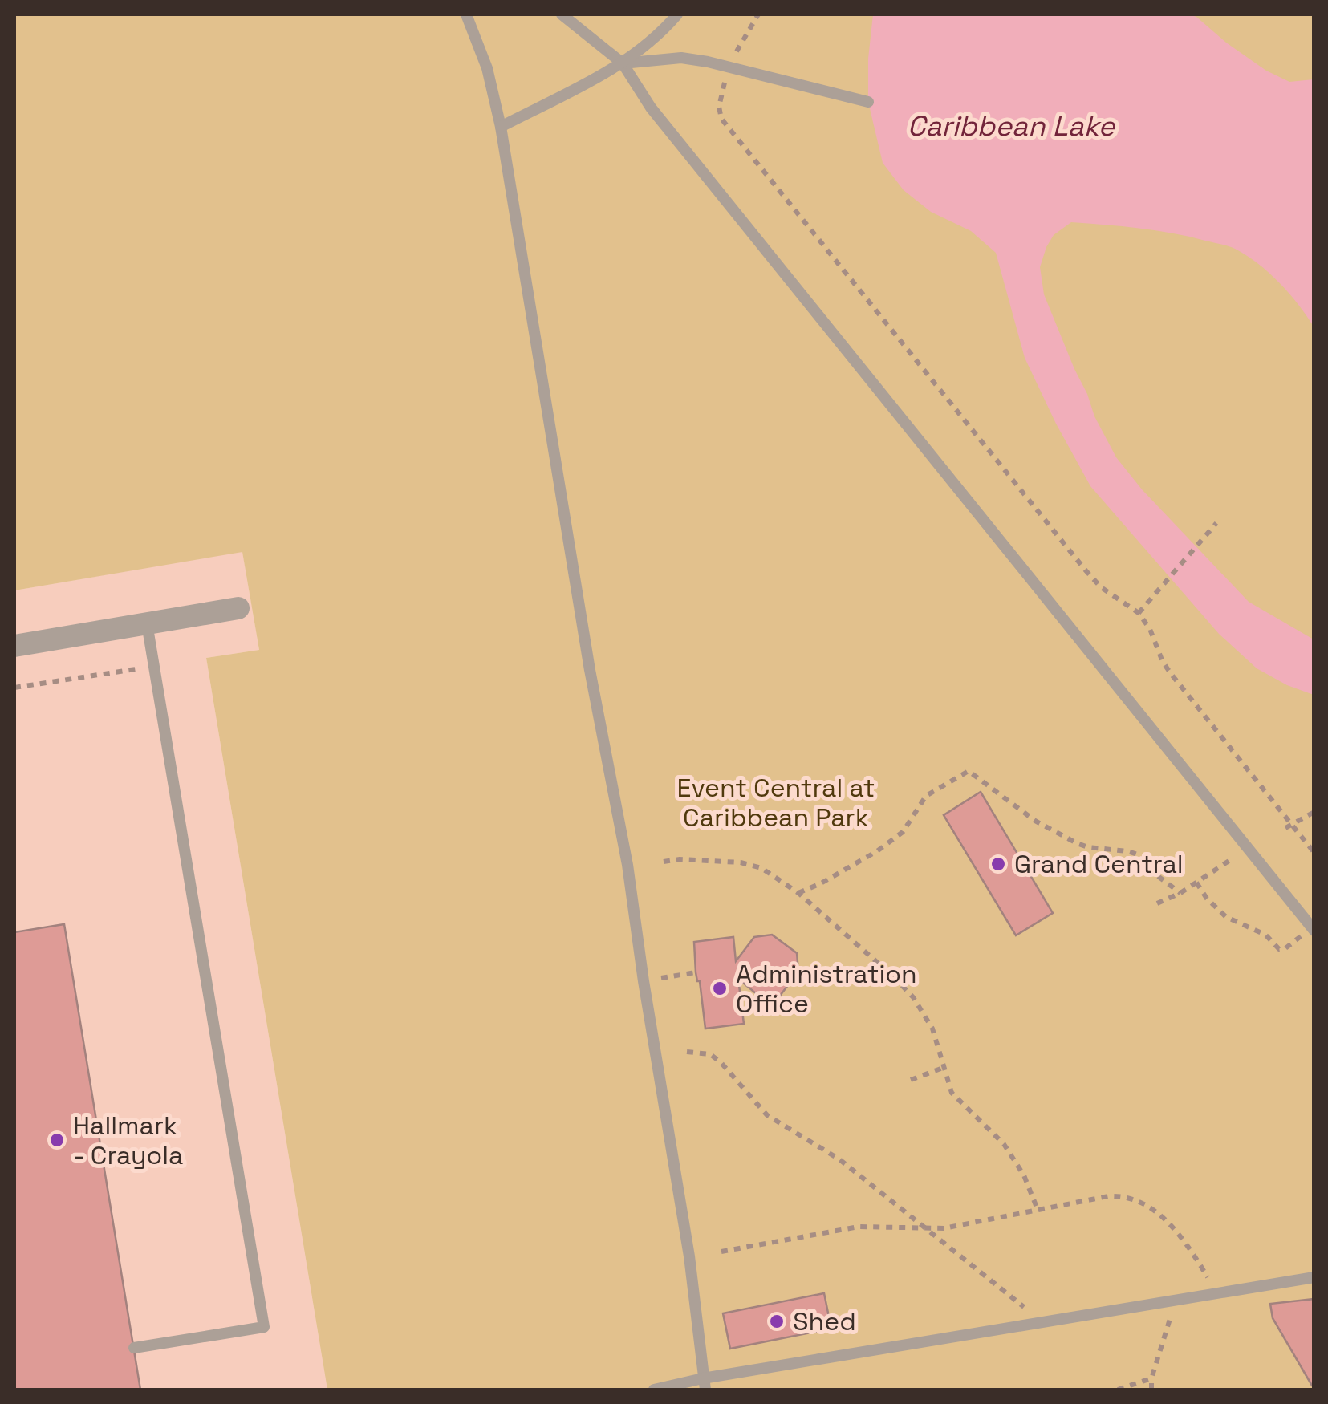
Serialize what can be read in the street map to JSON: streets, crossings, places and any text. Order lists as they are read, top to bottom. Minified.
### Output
{"water":["Caribbean Lake"],"parks":["Event Central at Caribbean Park"],"places":["Grand Central","Administration Office","Hallmark - Crayola","Shed"]}
